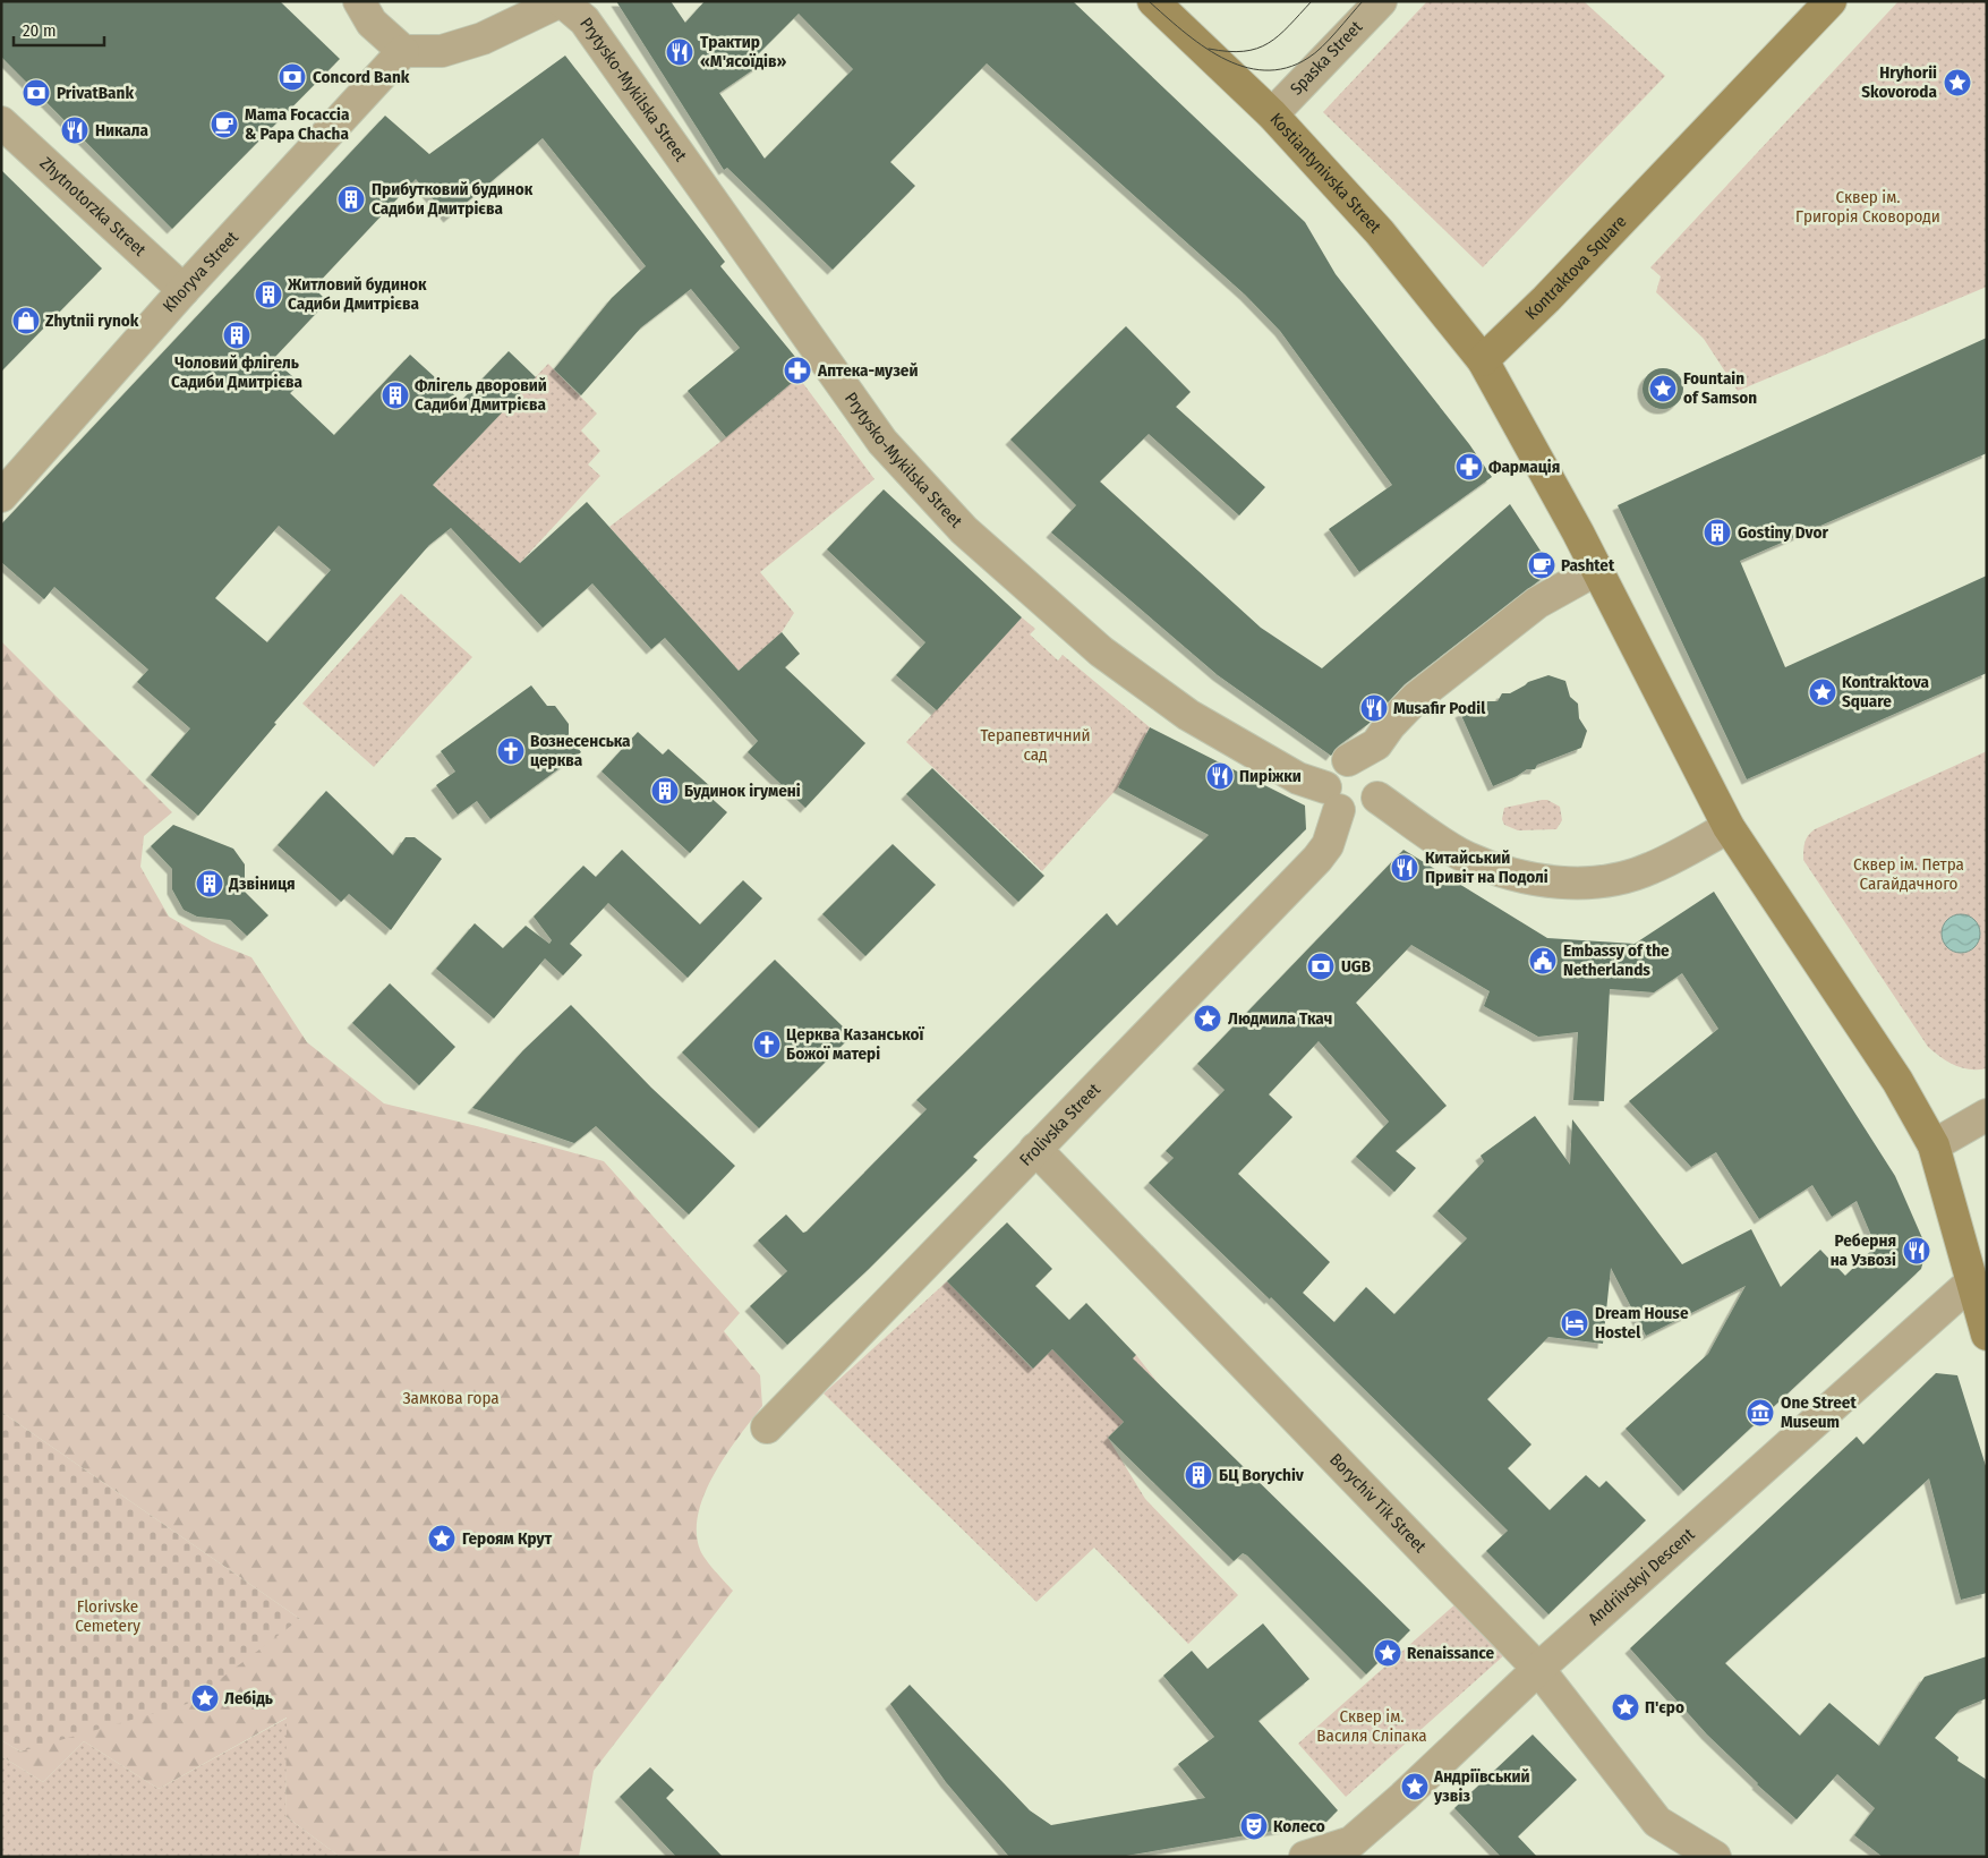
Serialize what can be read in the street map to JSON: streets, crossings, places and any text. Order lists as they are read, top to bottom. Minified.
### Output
{"streets":{"street":["Spaska Street","Prytysko-Mykilska Street","Kostiantynivska Street","Zhytnotorzka Street","Kontraktova Square","Khoryva Street","Frolivska Street","Borychiv Tik Street","Andriivskyi Descent"]},"crossings":[["Spaska Street","Kostiantynivska Street"],["Prytysko-Mykilska Street","Frolivska Street"],["Kostiantynivska Street","Kontraktova Square"],["Zhytnotorzka Street","Khoryva Street"],["Frolivska Street","Borychiv Tik Street"],["Borychiv Tik Street","Andriivskyi Descent"]],"parks":["Сквер ім. Григорія Сковороди","Терапевтичний сад","Сквер ім. Петра Сагайдачного","Замкова гора","Florivske Cemetery","Сквер ім. Василя Сліпака"],"places":{"restaurant":["Трактир «М'ясоїдів»","Никала","Musafir Podil","Пиріжки","Китайський Привіт на Подолі","Реберня на Узвозі"],"bank":["Concord Bank","PrivatBank","UGB"],"place":["Hryhorii Skovoroda","Fountain of Samson","Kontraktova Square","Людмила Ткач","Героям Крут","Renaissance","Лебідь","П'єро","Андріївський узвіз"],"cafe":["Mama Focaccia & Papa Chacha","Pashtet"],"building":["Прибутковий будинок Садиби Дмитрієва","Житловий будинок Садиби Дмитрієва","Чоловий флігель Садиби Дмитрієва","Флігель дворовий Садиби Дмитрієва","Gostiny Dvor","Будинок ігумені","Дзвіниця","БЦ Borychiv"],"shop":["Zhytnii rynok"],"pharmacy":["Аптека-музей","Фармація"],"church":["Вознесенська церква","Церква Казанської Божої матері"],"public building":["Embassy of the Netherlands"],"hotel":["Dream House Hostel"],"museum":["One Street Museum"],"theatre":["Колесо"]},"scale_bar":"20 m"}
